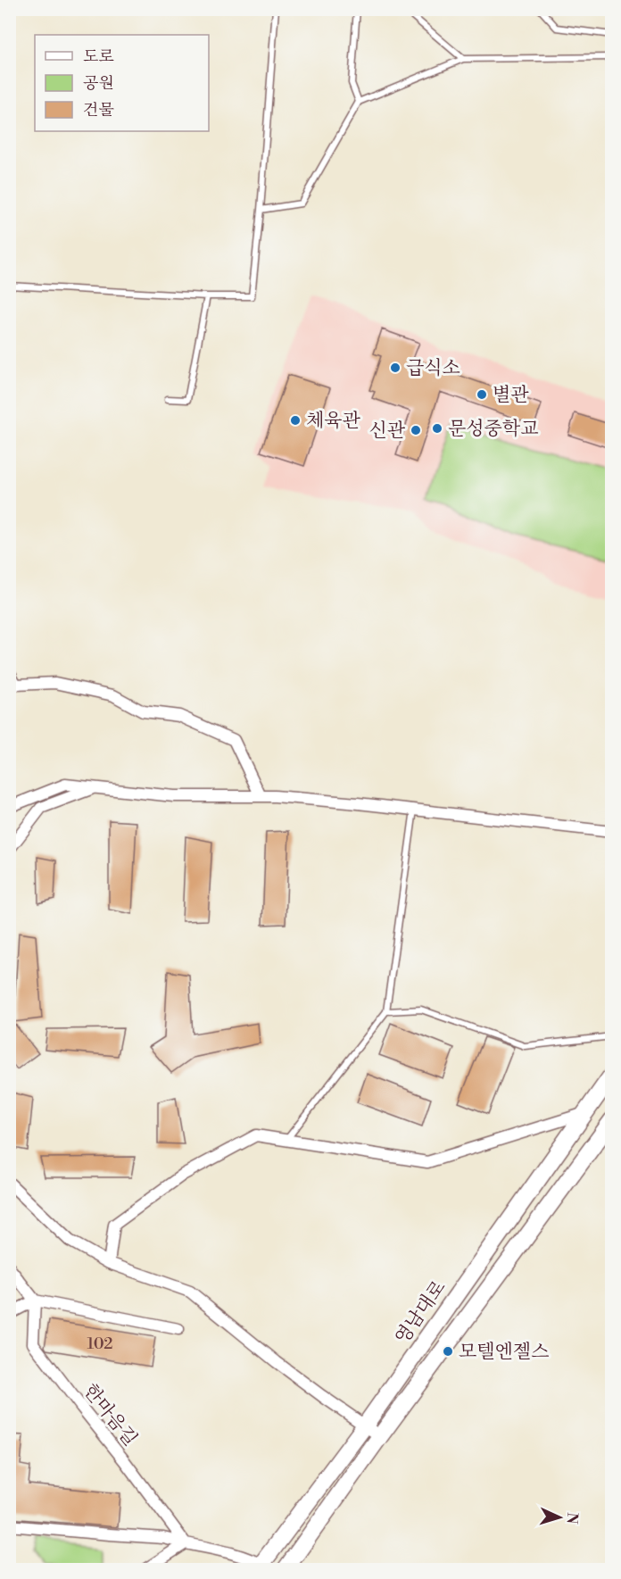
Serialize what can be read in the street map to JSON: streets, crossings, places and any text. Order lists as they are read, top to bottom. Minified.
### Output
{"streets":{"main road":["영남대로"],"street":["한마음길"]},"places":["급식소","별관","체육관","문성중학교","신관","모텔엔젤스"],"house_numbers":["102"],"legend":["도로","공원","건물"],"north":"right"}
